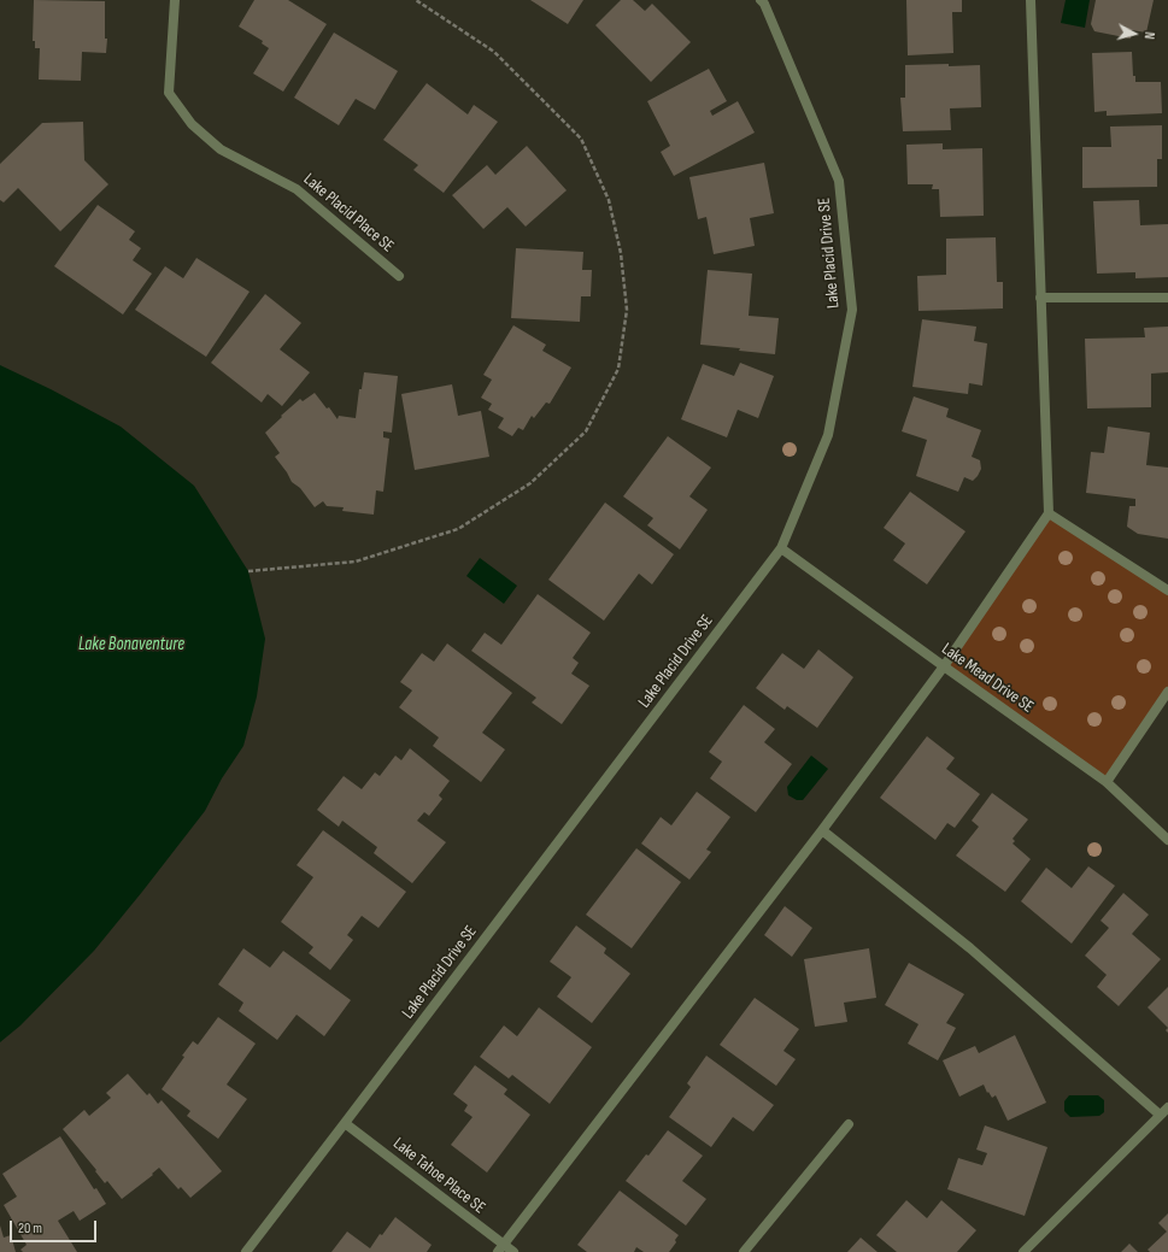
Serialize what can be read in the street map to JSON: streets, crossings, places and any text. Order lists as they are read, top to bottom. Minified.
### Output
{"streets":{"street":["Lake Placid Place SE","Lake Placid Drive SE","Lake Mead Drive SE","Lake Tahoe Place SE"]},"crossings":[["Lake Placid Drive SE","Lake Mead Drive SE"],["Lake Placid Drive SE","Lake Tahoe Place SE"]],"water":["Lake Bonaventure"],"scale_bar":"20 m","north":"right"}
